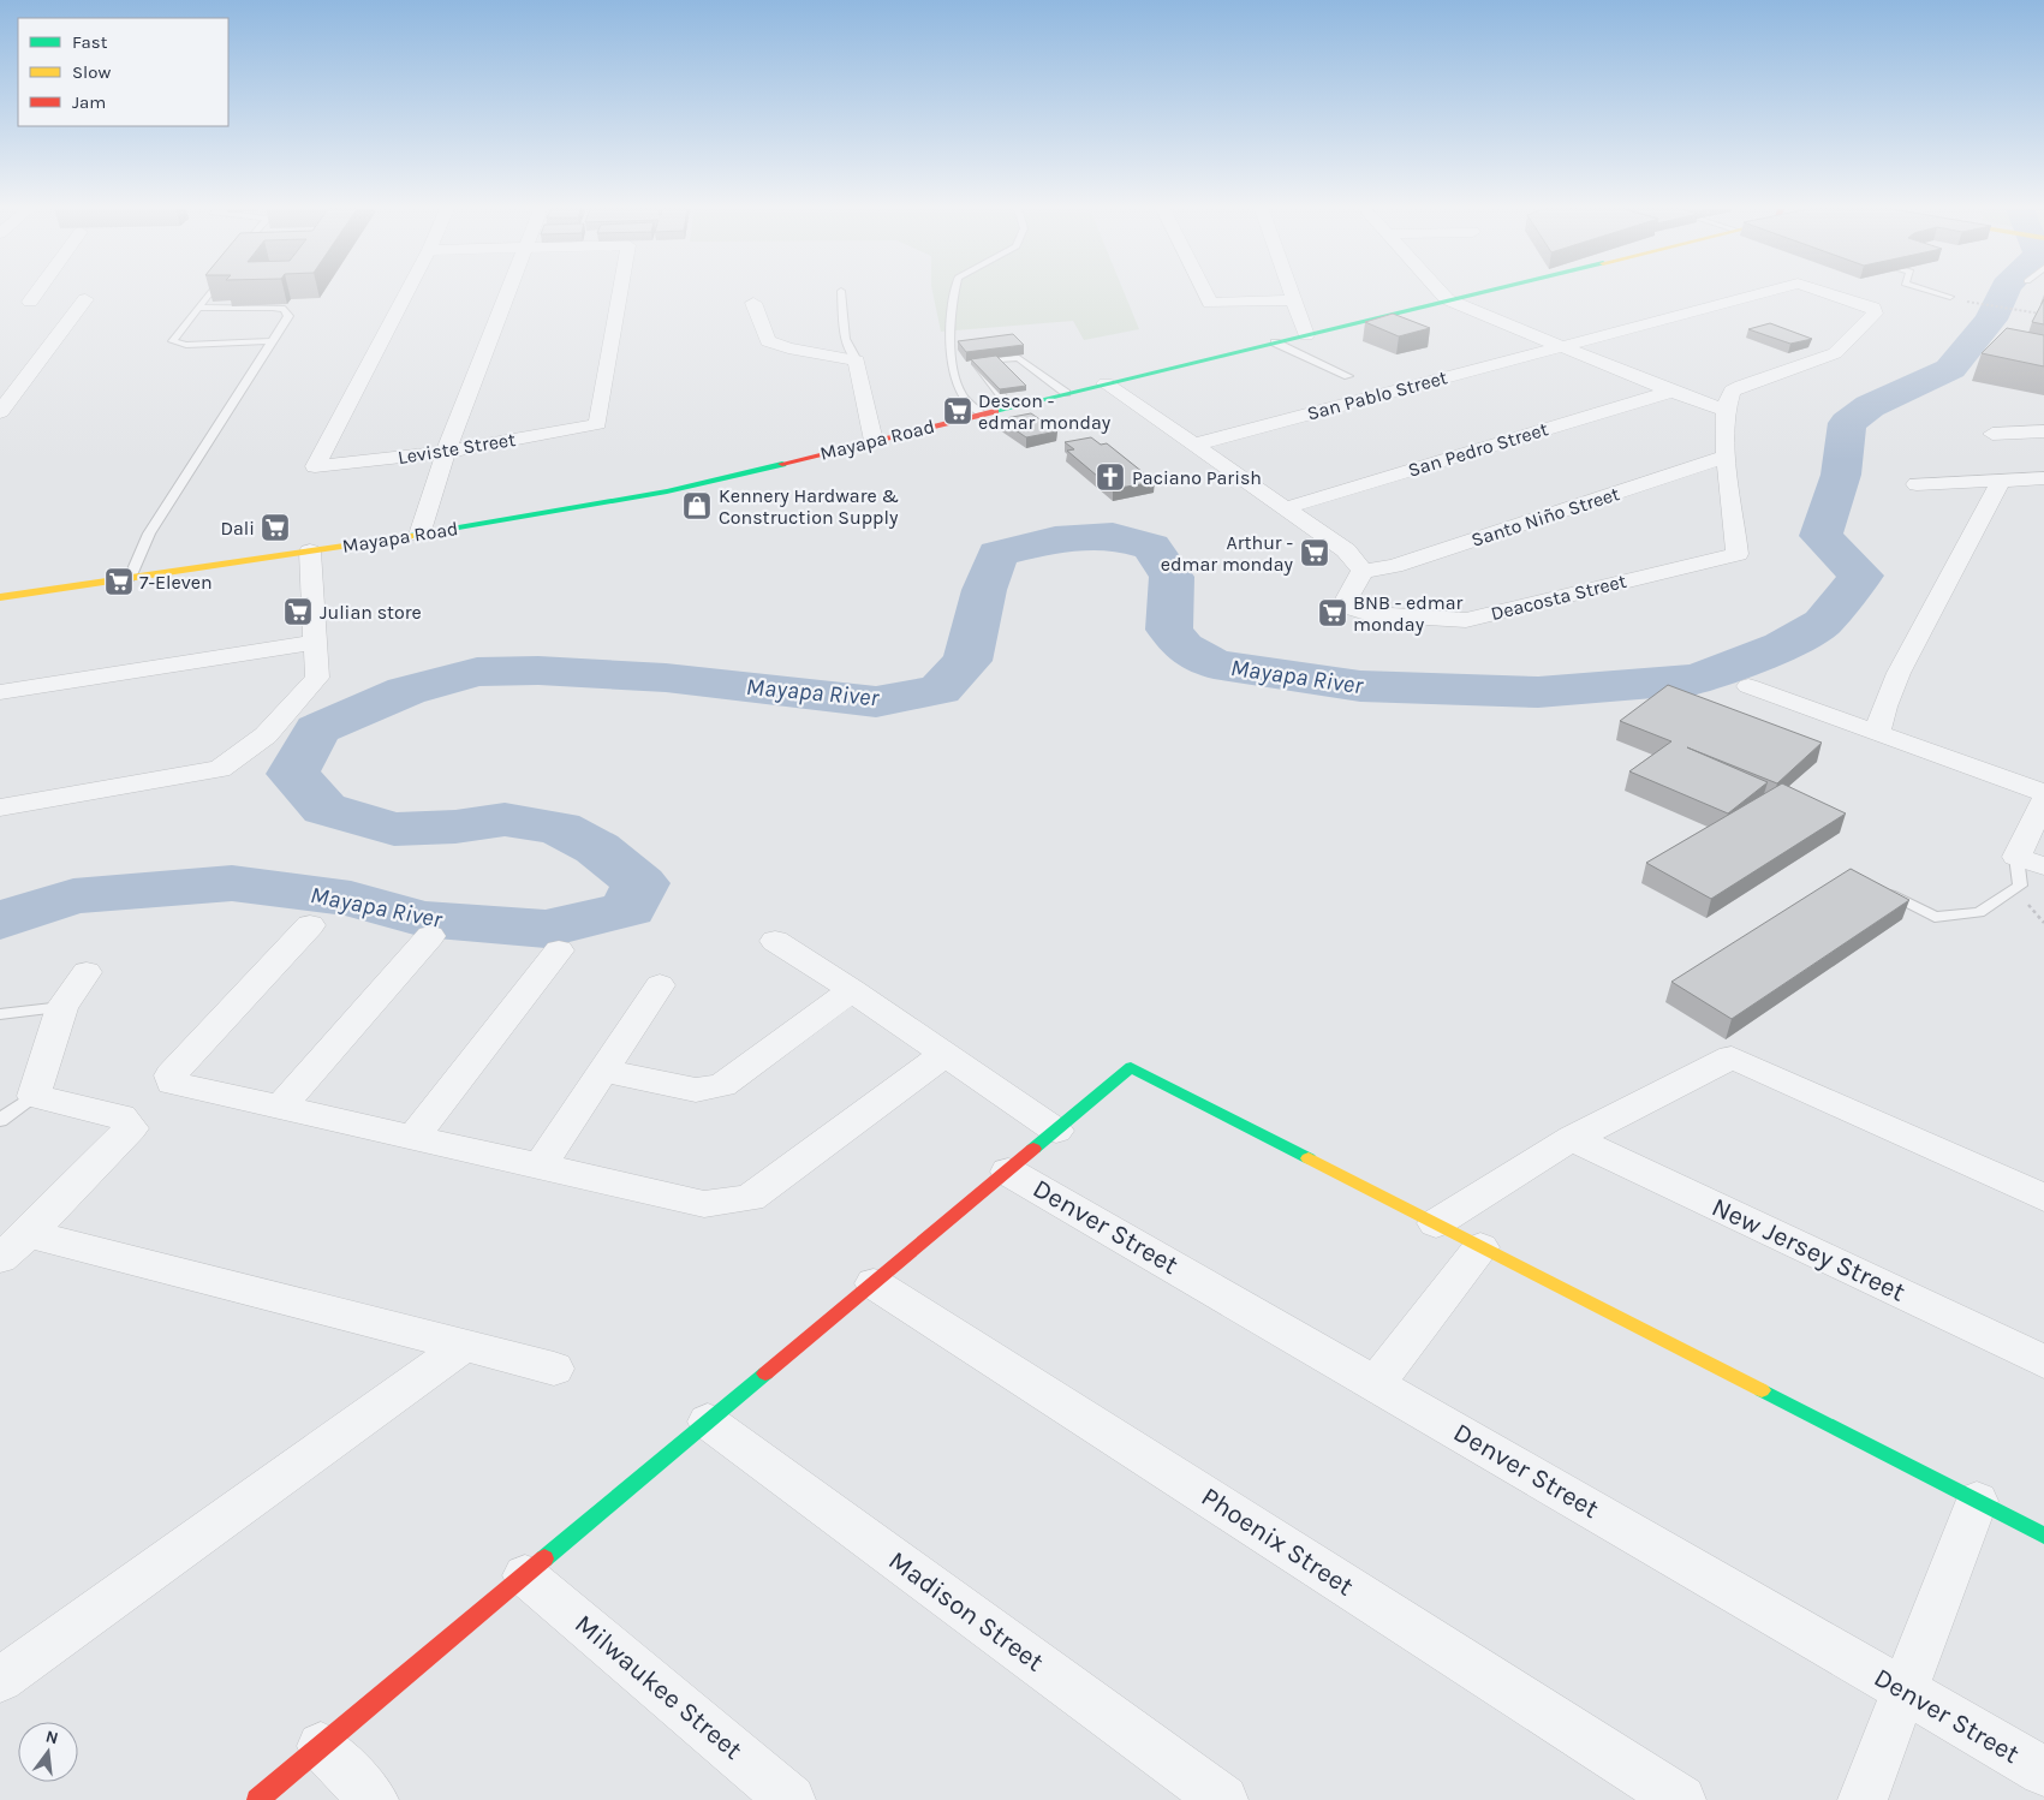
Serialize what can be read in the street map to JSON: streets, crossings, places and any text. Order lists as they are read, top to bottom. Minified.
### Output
{"streets":{"main road":["Mayapa Road"],"street":["San Pablo Street","Leviste Street","San Pedro Street","Santo Niño Street","Deacosta Street","Denver Street","New Jersey Street","Phoenix Street","Madison Street","Milwaukee Street"]},"crossings":[["San Pablo Street","Deacosta Street"],["Santo Niño Street","Deacosta Street"]],"water":["Mayapa River"],"places":{"supermarket":["Descon - edmar monday","Dali","Arthur - edmar monday","7-Eleven","Julian store","BNB - edmar monday"],"church":["Paciano Parish"],"shop":["Kennery Hardware & Construction Supply"]},"legend":["Fast","Slow","Jam"],"north":"top"}
